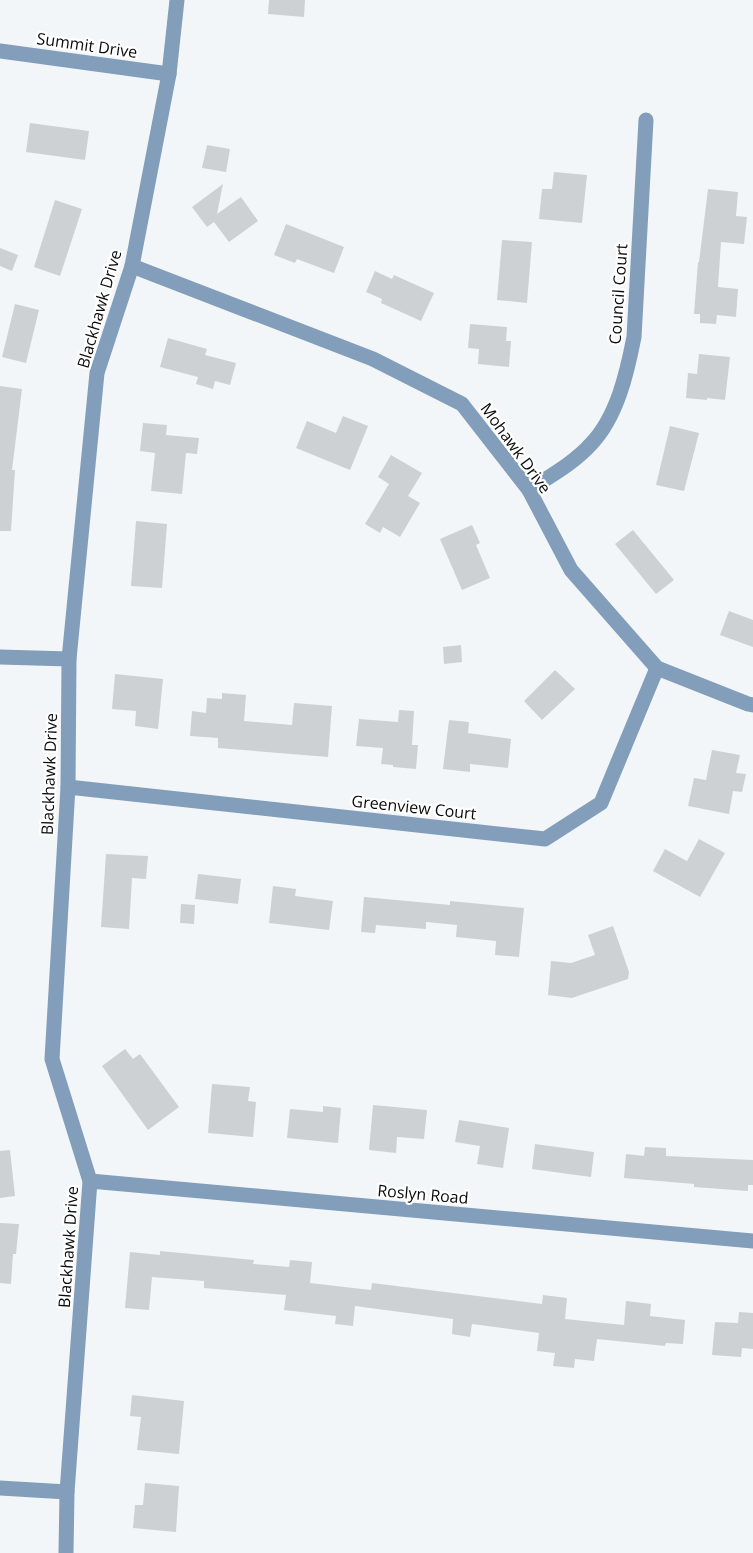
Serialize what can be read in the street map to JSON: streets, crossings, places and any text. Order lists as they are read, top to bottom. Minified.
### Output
{"streets":{"street":["Summit Drive","Council Court","Blackhawk Drive","Mohawk Drive","Greenview Court","Roslyn Road"]},"crossings":[["Summit Drive","Blackhawk Drive"],["Council Court","Mohawk Drive"],["Blackhawk Drive","Mohawk Drive"],["Blackhawk Drive","Greenview Court"],["Blackhawk Drive","Roslyn Road"],["Mohawk Drive","Greenview Court"]]}
